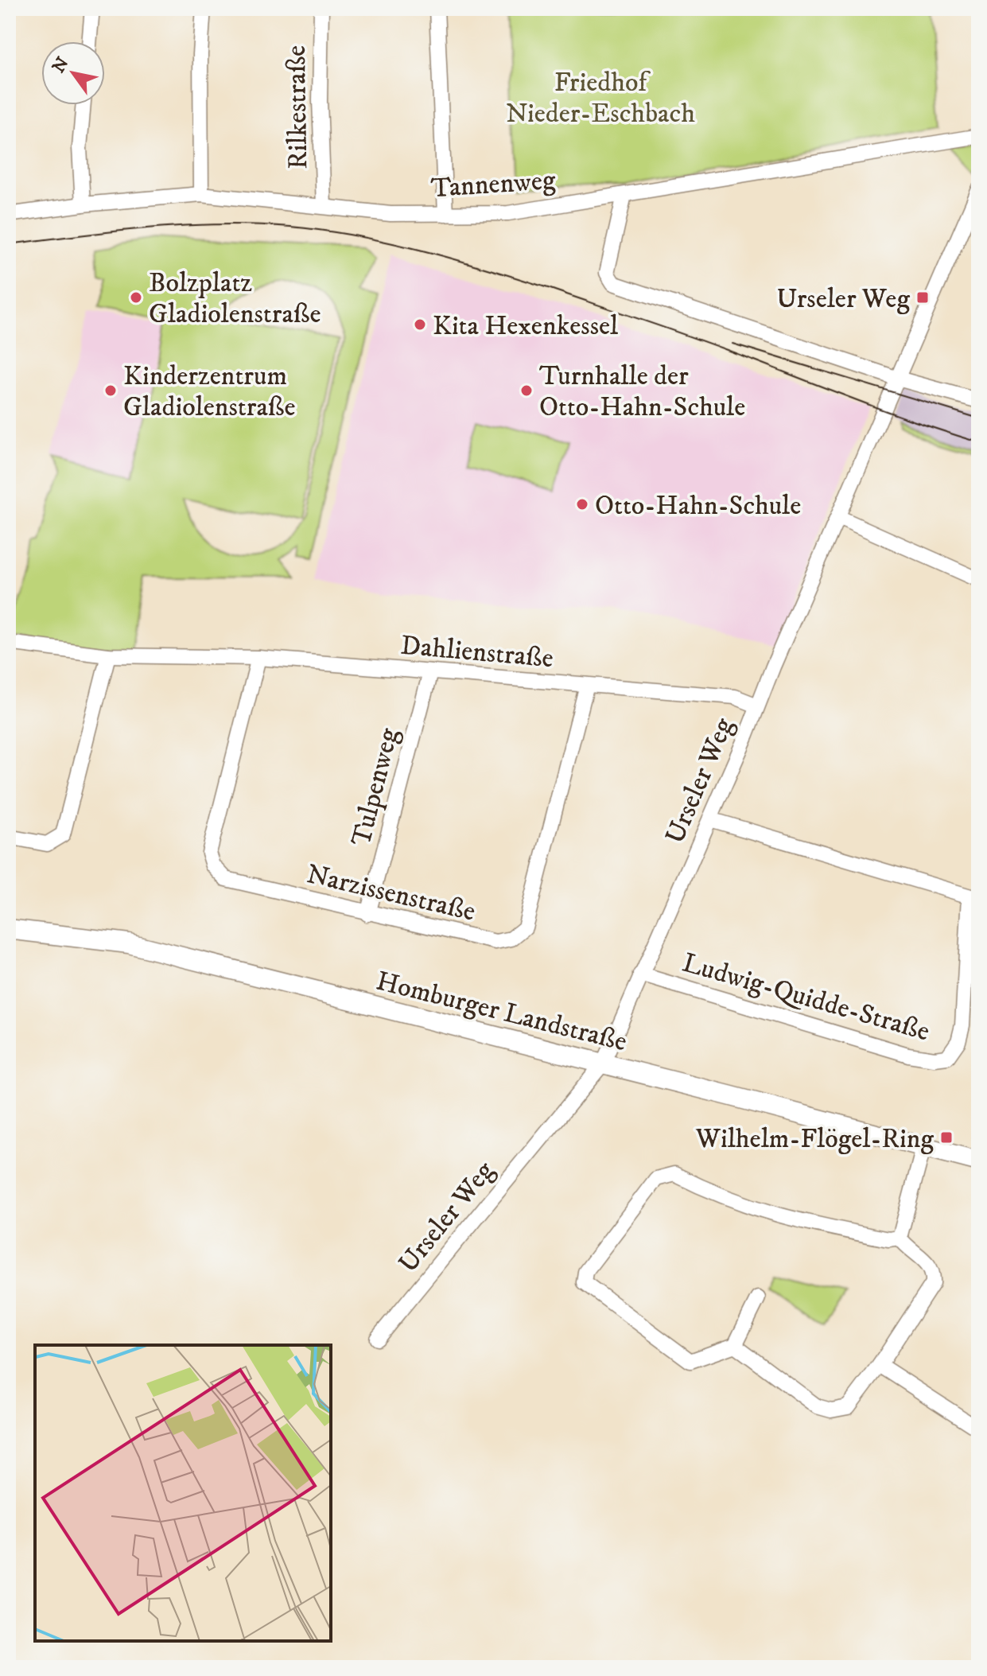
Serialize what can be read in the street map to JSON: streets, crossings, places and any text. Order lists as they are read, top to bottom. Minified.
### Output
{"streets":{"street":["Rilkestraße","Tannenweg","Dahlienstraße","Urseler Weg","Tulpenweg","Narzissenstraße","Ludwig-Quidde-Straße","Homburger Landstraße"]},"crossings":[["Rilkestraße","Tannenweg"],["Dahlienstraße","Urseler Weg"],["Dahlienstraße","Tulpenweg"],["Dahlienstraße","Narzissenstraße"],["Urseler Weg","Ludwig-Quidde-Straße"],["Urseler Weg","Homburger Landstraße"],["Tulpenweg","Narzissenstraße"]],"parks":["Friedhof Nieder-Eschbach"],"places":{"other":["Bolzplatz Gladiolenstraße","Kita Hexenkessel","Kinderzentrum Gladiolenstraße","Turnhalle der Otto-Hahn-Schule","Otto-Hahn-Schule"],"transit":["Urseler Weg","Wilhelm-Flögel-Ring"]},"north":"top left"}
